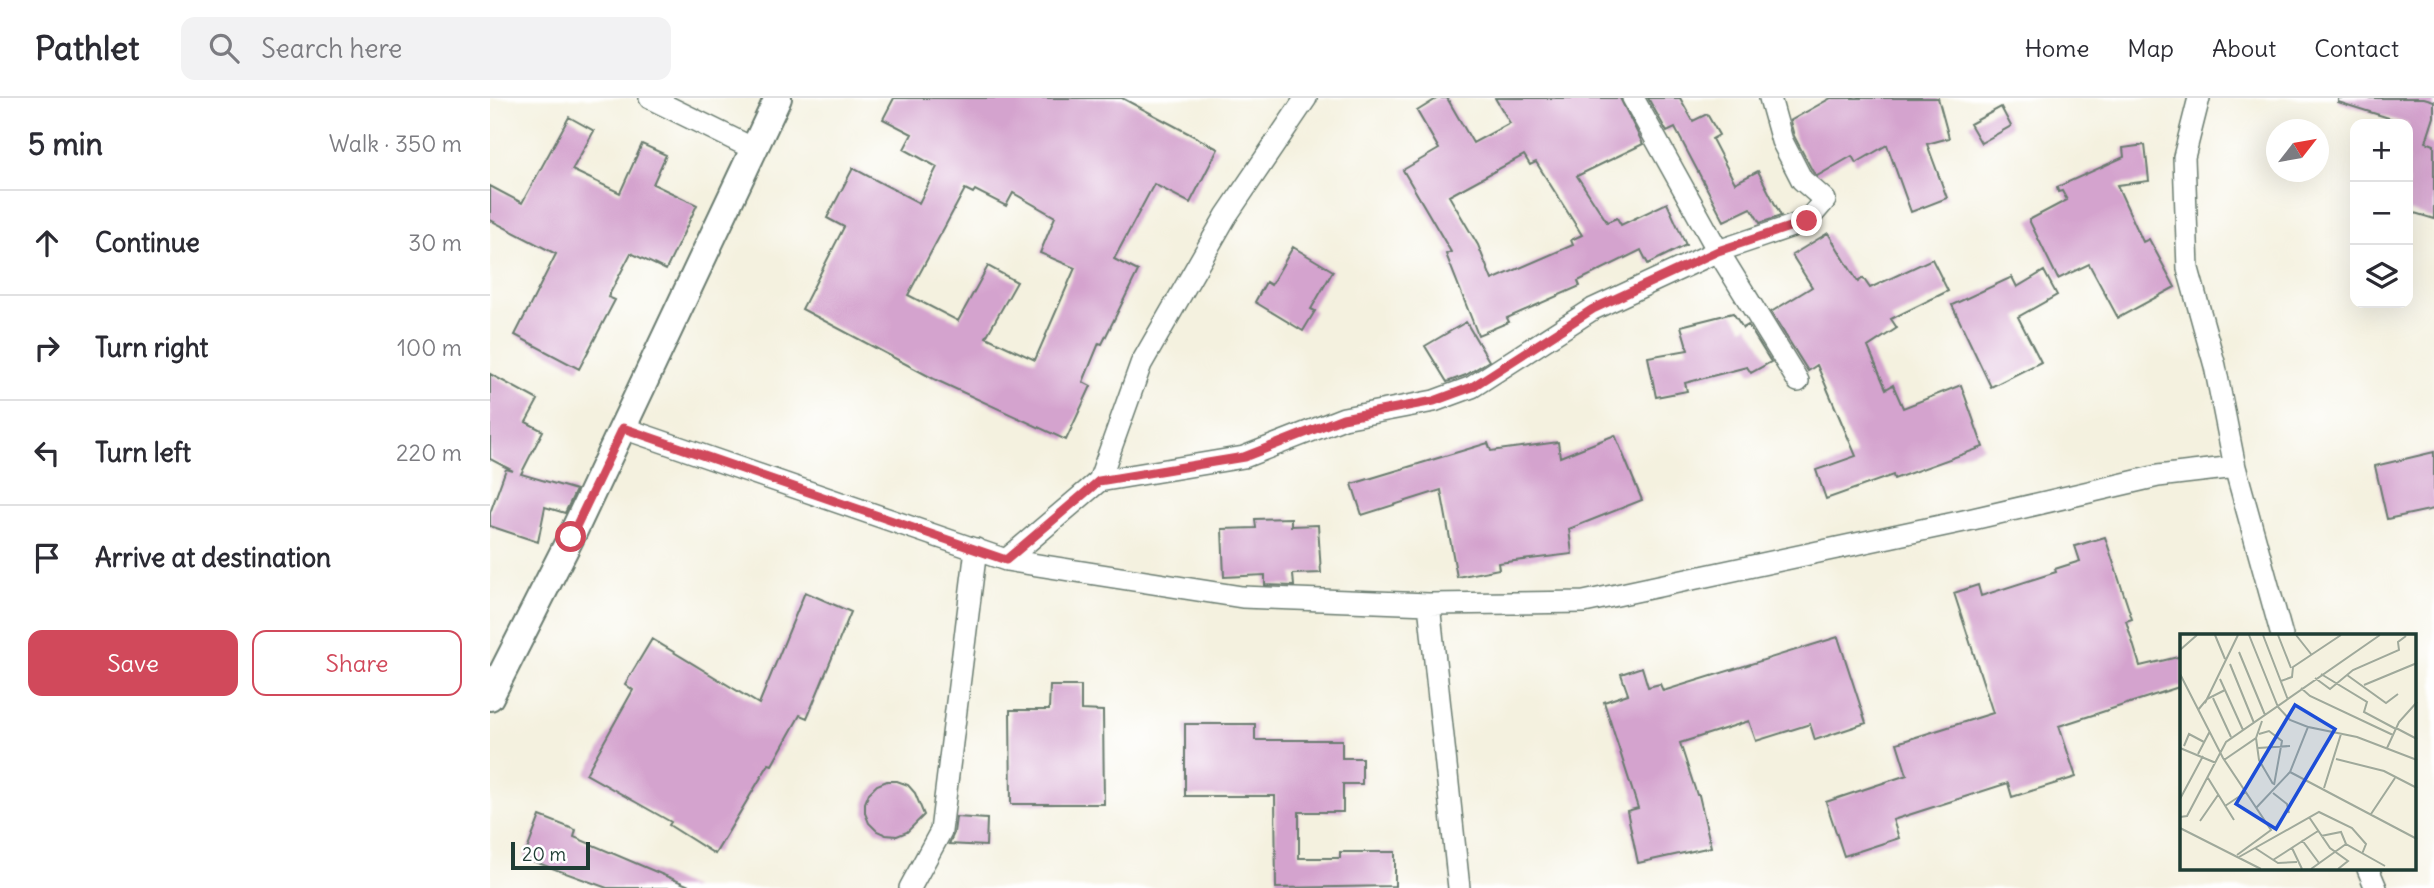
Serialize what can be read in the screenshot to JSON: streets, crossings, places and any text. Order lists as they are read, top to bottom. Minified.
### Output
{"scale_bar":"20 m","north":"top right","page":{"header":"Pathlet","search":"Search here","nav":["Home","Map","About","Contact"],"heading":["5 min","Walk · 350 m"],"map_buttons":["+","−"],"list":[["Continue","30 m"],["Turn right","100 m"],["Turn left","220 m"],"Arrive at destination"],"buttons":["Save","Share"],"scale":"20 m"}}
